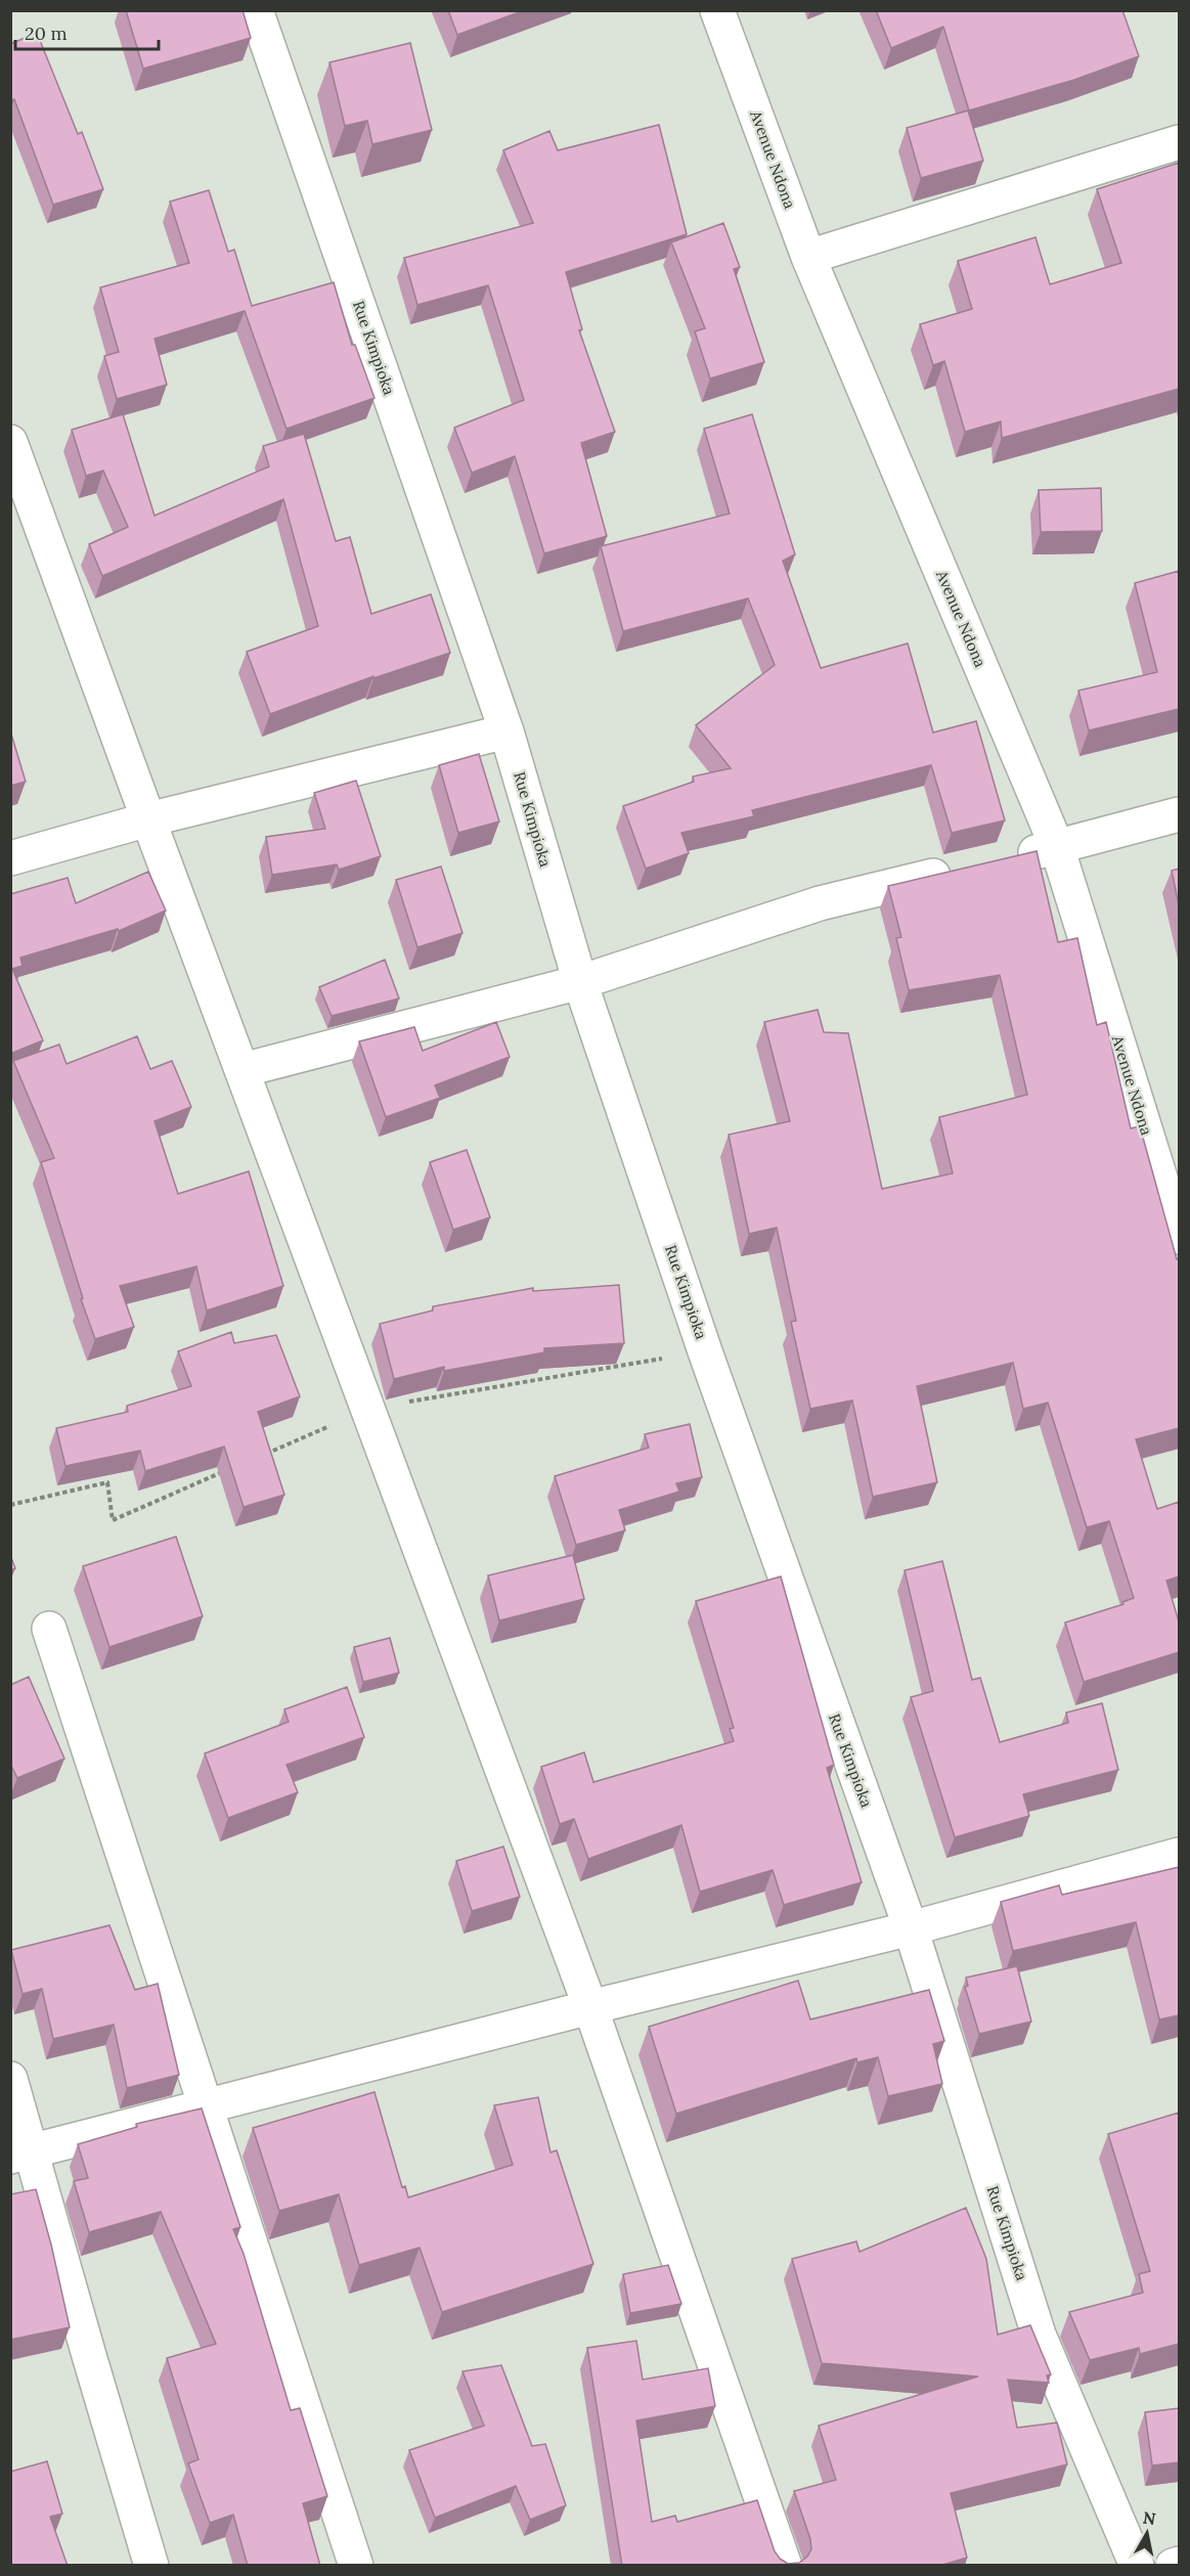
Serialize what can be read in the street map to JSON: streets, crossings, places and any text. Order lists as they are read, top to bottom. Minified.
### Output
{"streets":{"street":["Avenue Ndona","Rue Kimpioka"]},"scale_bar":"20 m","north":"top"}
